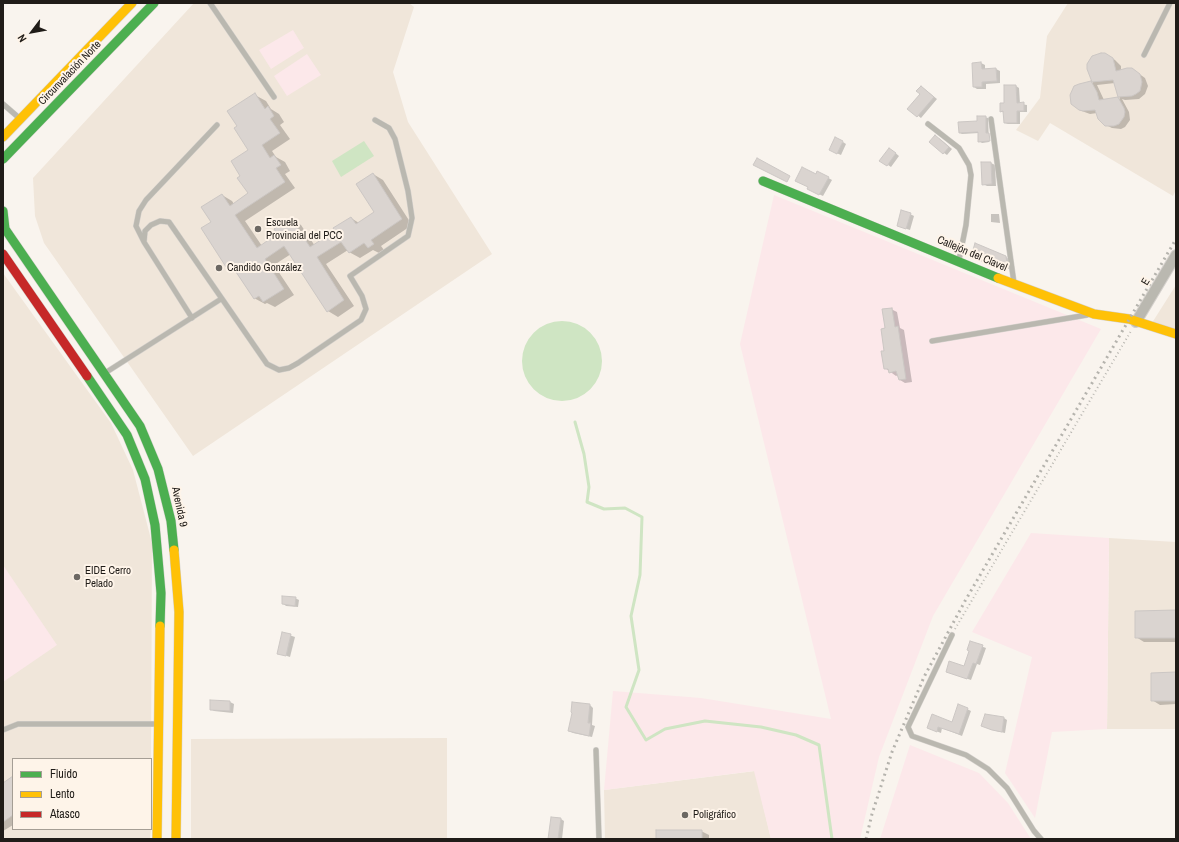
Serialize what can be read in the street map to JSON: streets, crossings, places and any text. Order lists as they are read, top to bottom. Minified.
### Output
{"streets":{"main road":["Circunvalación Norte","Callejón del Clavel","Avenida 9"],"street":["E"]},"crossings":[["Callejón del Clavel","E"]],"places":["Escuela Provincial del PCC","Candido González","EIDE Cerro Pelado","Poligráfico"],"legend":["Fluido","Lento","Atasco"],"north":"bottom left"}
